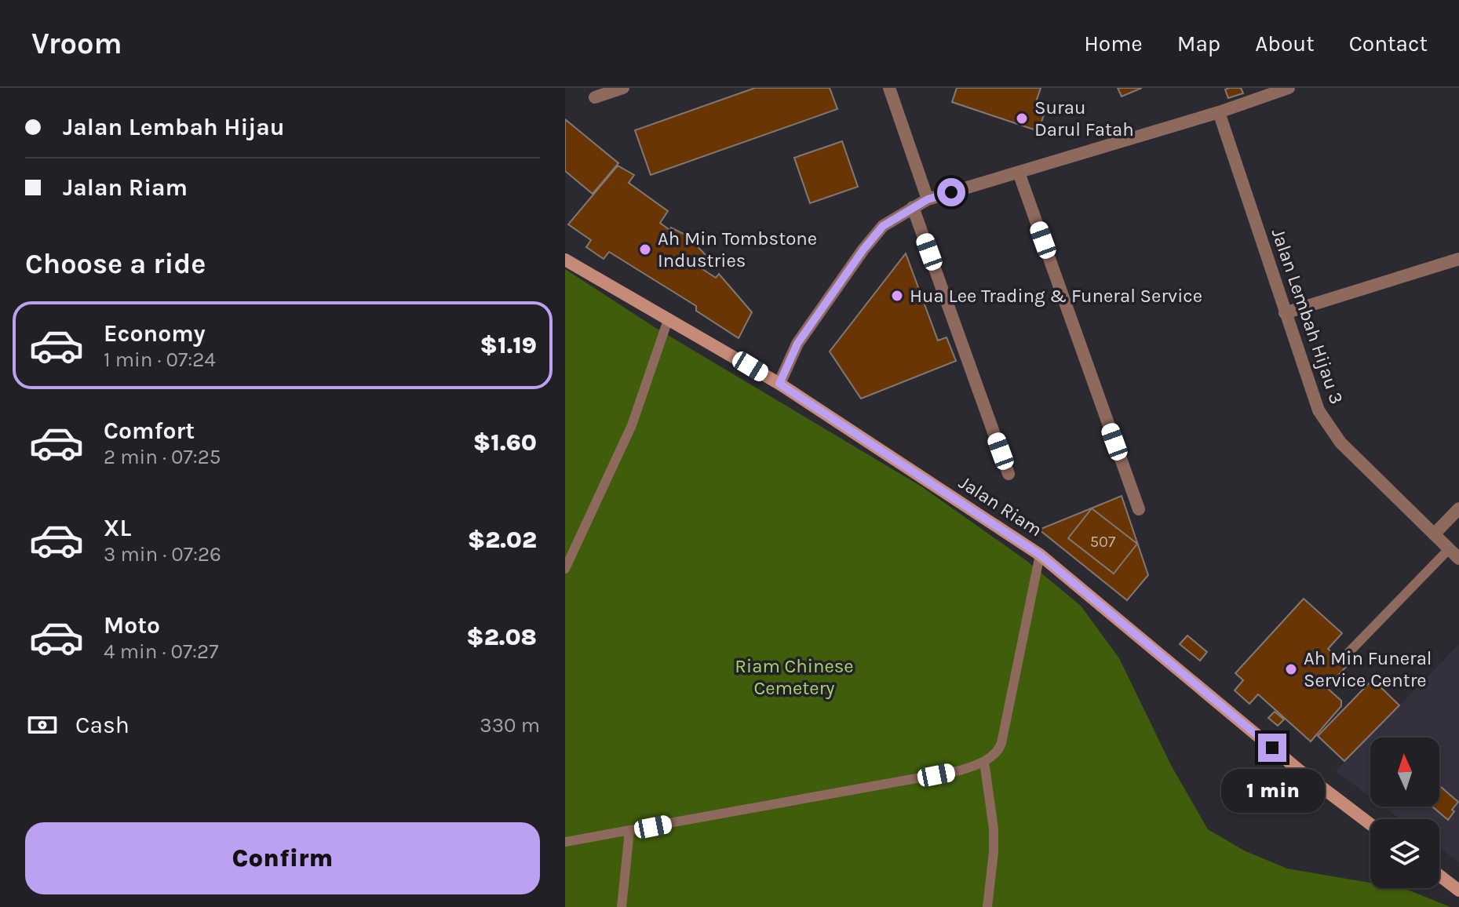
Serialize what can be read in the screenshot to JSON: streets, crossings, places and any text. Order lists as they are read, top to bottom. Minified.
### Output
{"streets":{"main road":["Jalan Riam"],"street":["Jalan Lembah Hijau 3"]},"parks":["Riam Chinese Cemetery"],"places":["Surau Darul Fatah","Ah Min Tombstone Industries","Hua Lee Trading & Funeral Service","Ah Min Funeral Service Centre"],"house_numbers":["507"],"north":"top","page":{"header":"Vroom","nav":["Home","Map","About","Contact"],"banner":["Jalan Lembah Hijau","Jalan Riam"],"heading":"Choose a ride","list":[{"name":"Economy","note":"1 min · 07:24","value":"$1.19"},{"name":"Comfort","note":"2 min · 07:25","value":"$1.60"},{"name":"XL","note":"3 min · 07:26","value":"$2.02"},{"name":"Moto","note":"4 min · 07:27","value":"$2.08"}],"pay":["Cash","330 m"],"bubble":"1 min","buttons":"Confirm"}}
